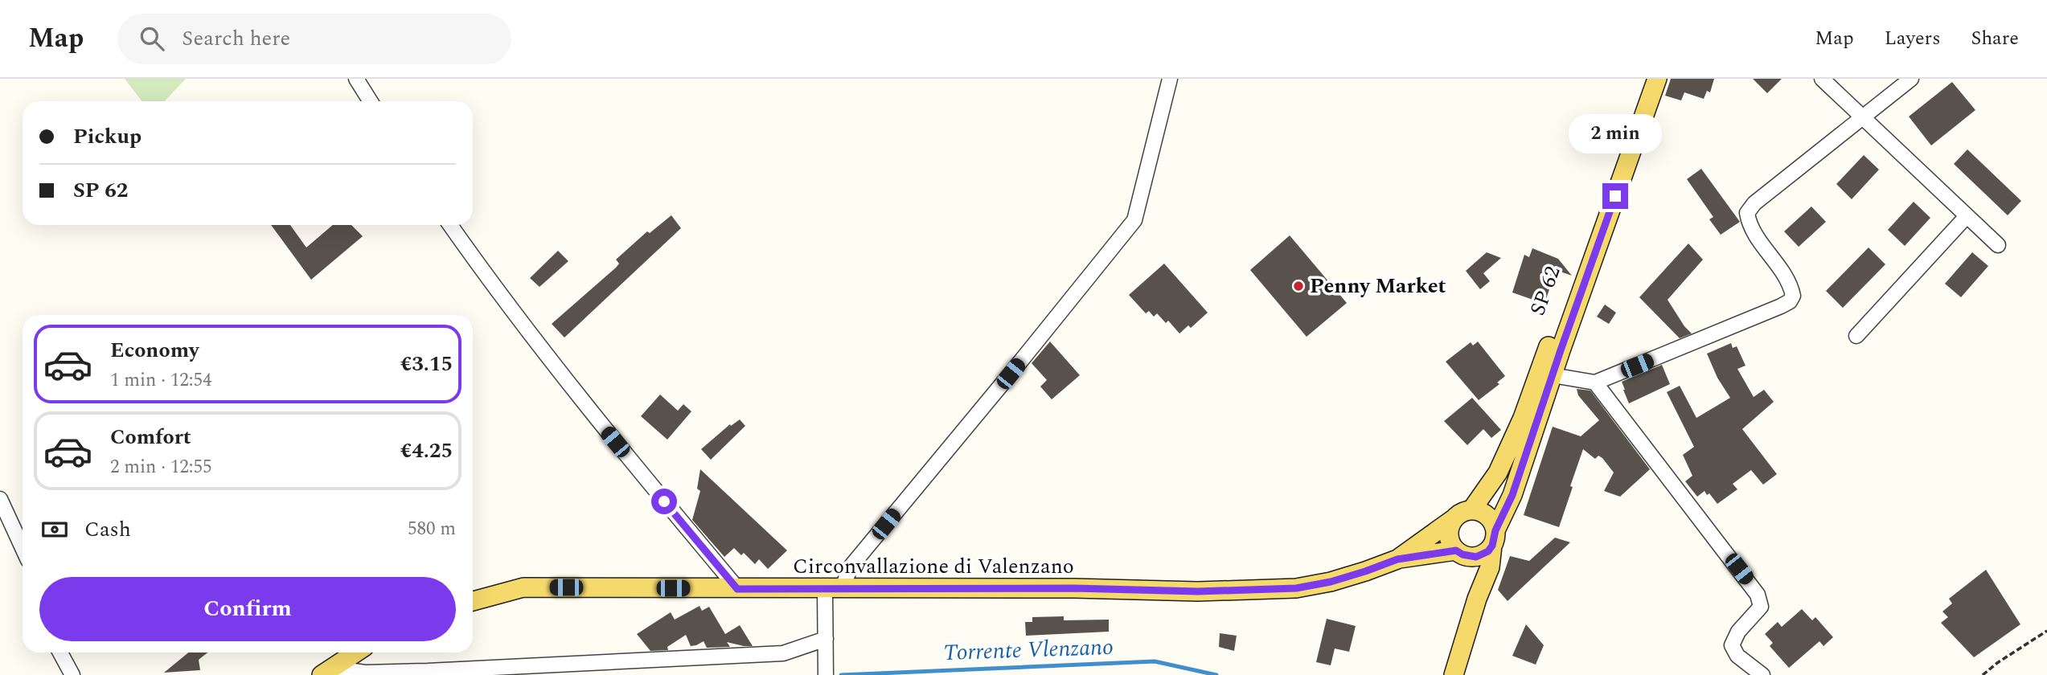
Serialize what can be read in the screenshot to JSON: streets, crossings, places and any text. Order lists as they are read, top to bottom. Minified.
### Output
{"streets":{"main road":["SP 62","Circonvallazione di Valenzano"]},"water":["Torrente Vlenzano"],"places":["Penny Market"],"page":{"header":"Map","search":"Search here","nav":["Map","Layers","Share"],"banner":["Pickup","SP 62"],"bubble":"2 min","list":[{"name":"Economy","note":"1 min · 12:54","value":"€3.15"},{"name":"Comfort","note":"2 min · 12:55","value":"€4.25"}],"pay":["Cash","580 m"],"buttons":"Confirm"}}
